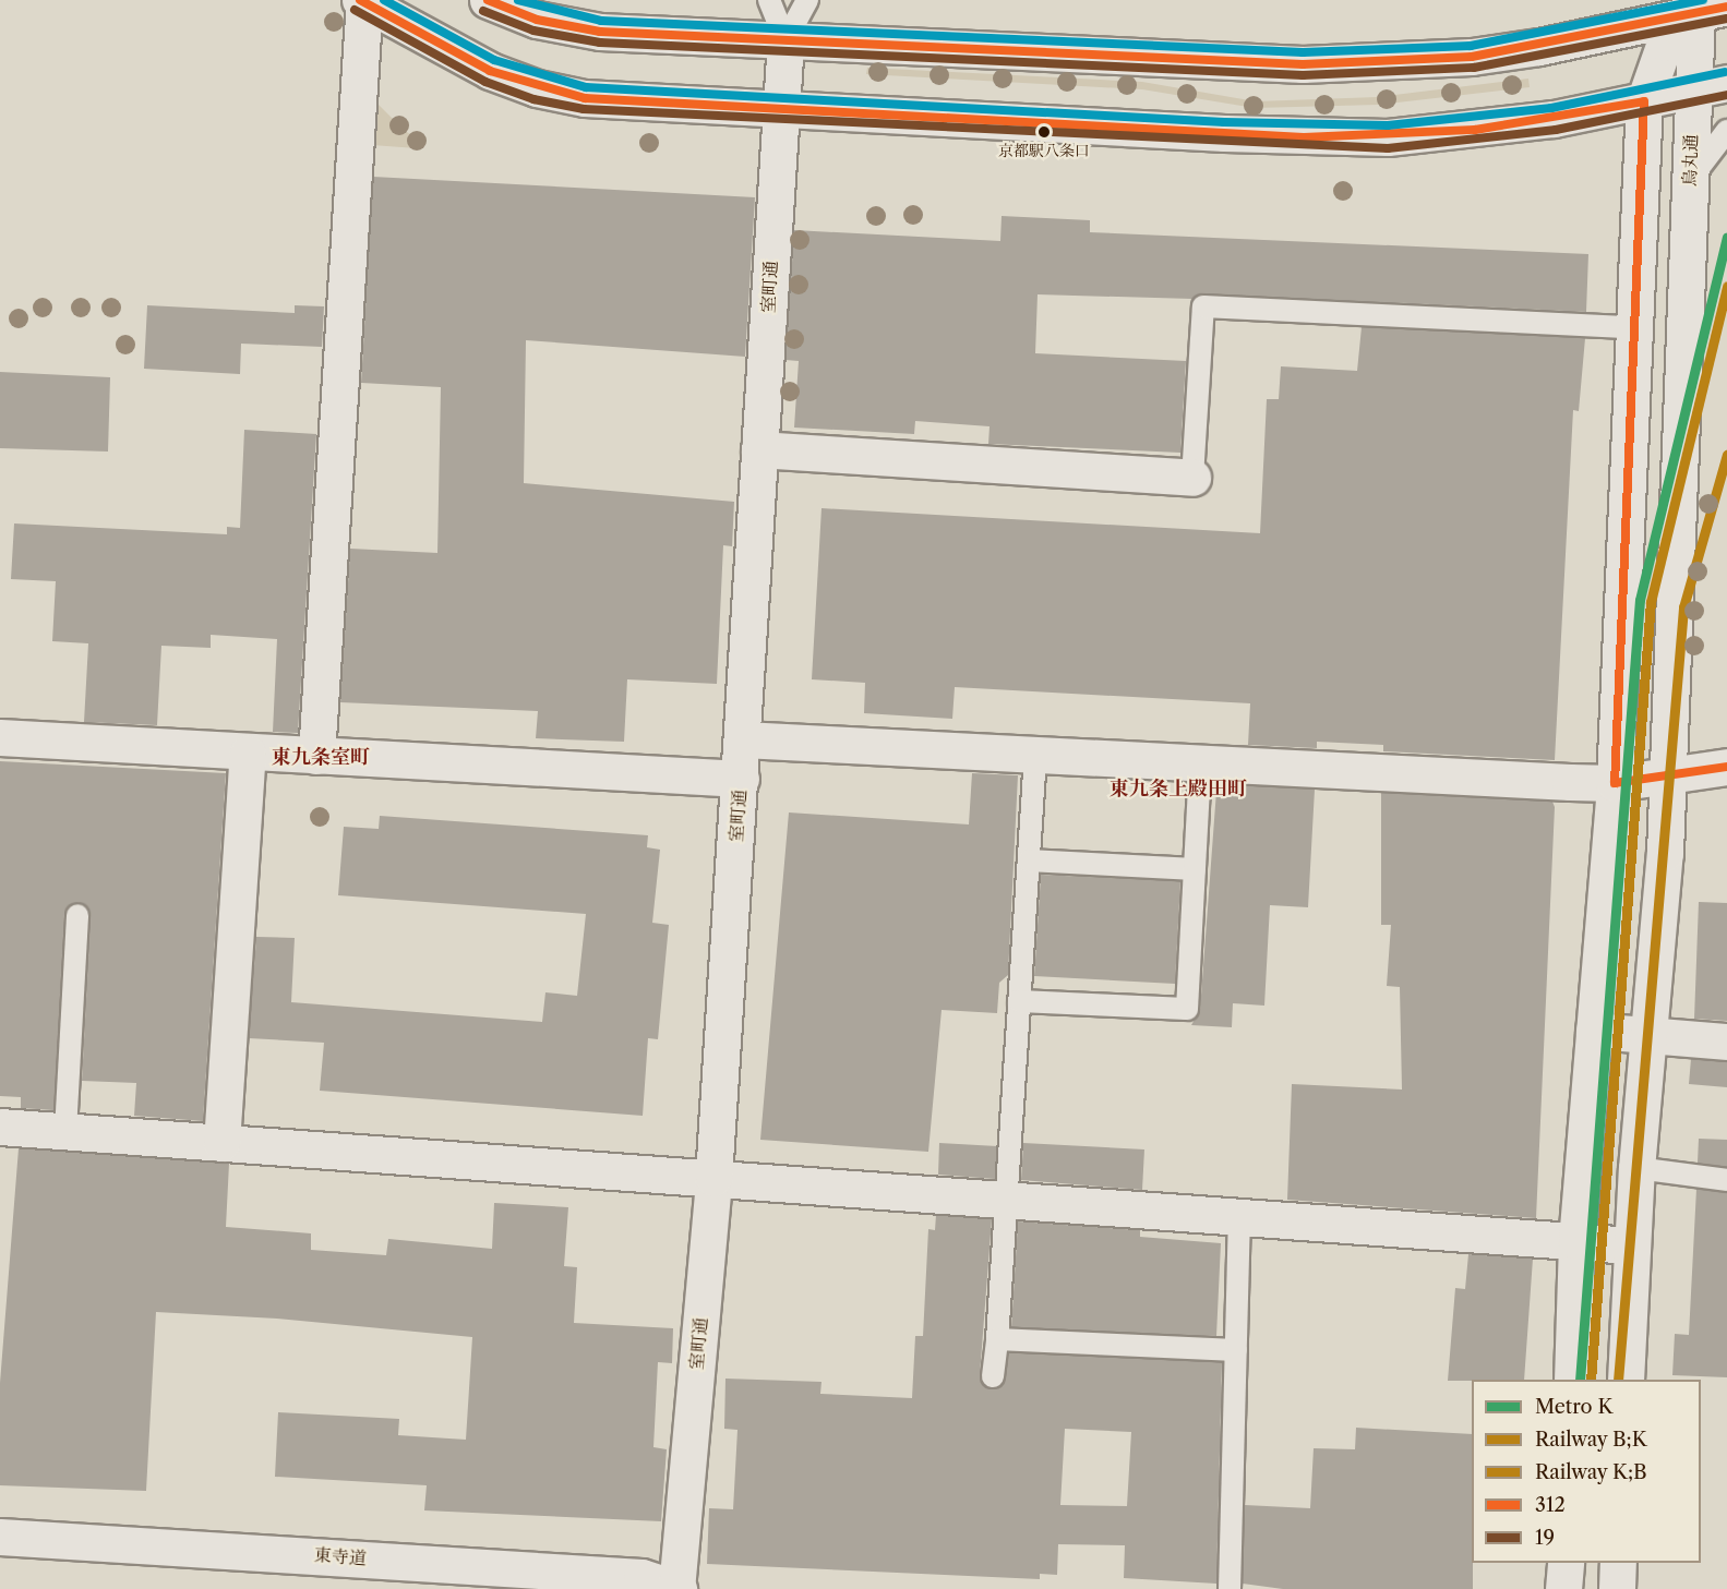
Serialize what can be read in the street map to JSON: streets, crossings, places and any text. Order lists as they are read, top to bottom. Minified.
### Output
{"streets":{"street":["烏丸通","室町通","東寺道"]},"crossings":[["室町通","東寺道"]],"districts":["東九条室町","東九条上殿田町"],"places":["京都駅八条口"],"lines":["transit line 312","transit line 19","metro line K","rail line B;K","rail line K;B"],"legend":["Metro K","Railway B;K","Railway K;B","312","19"]}
